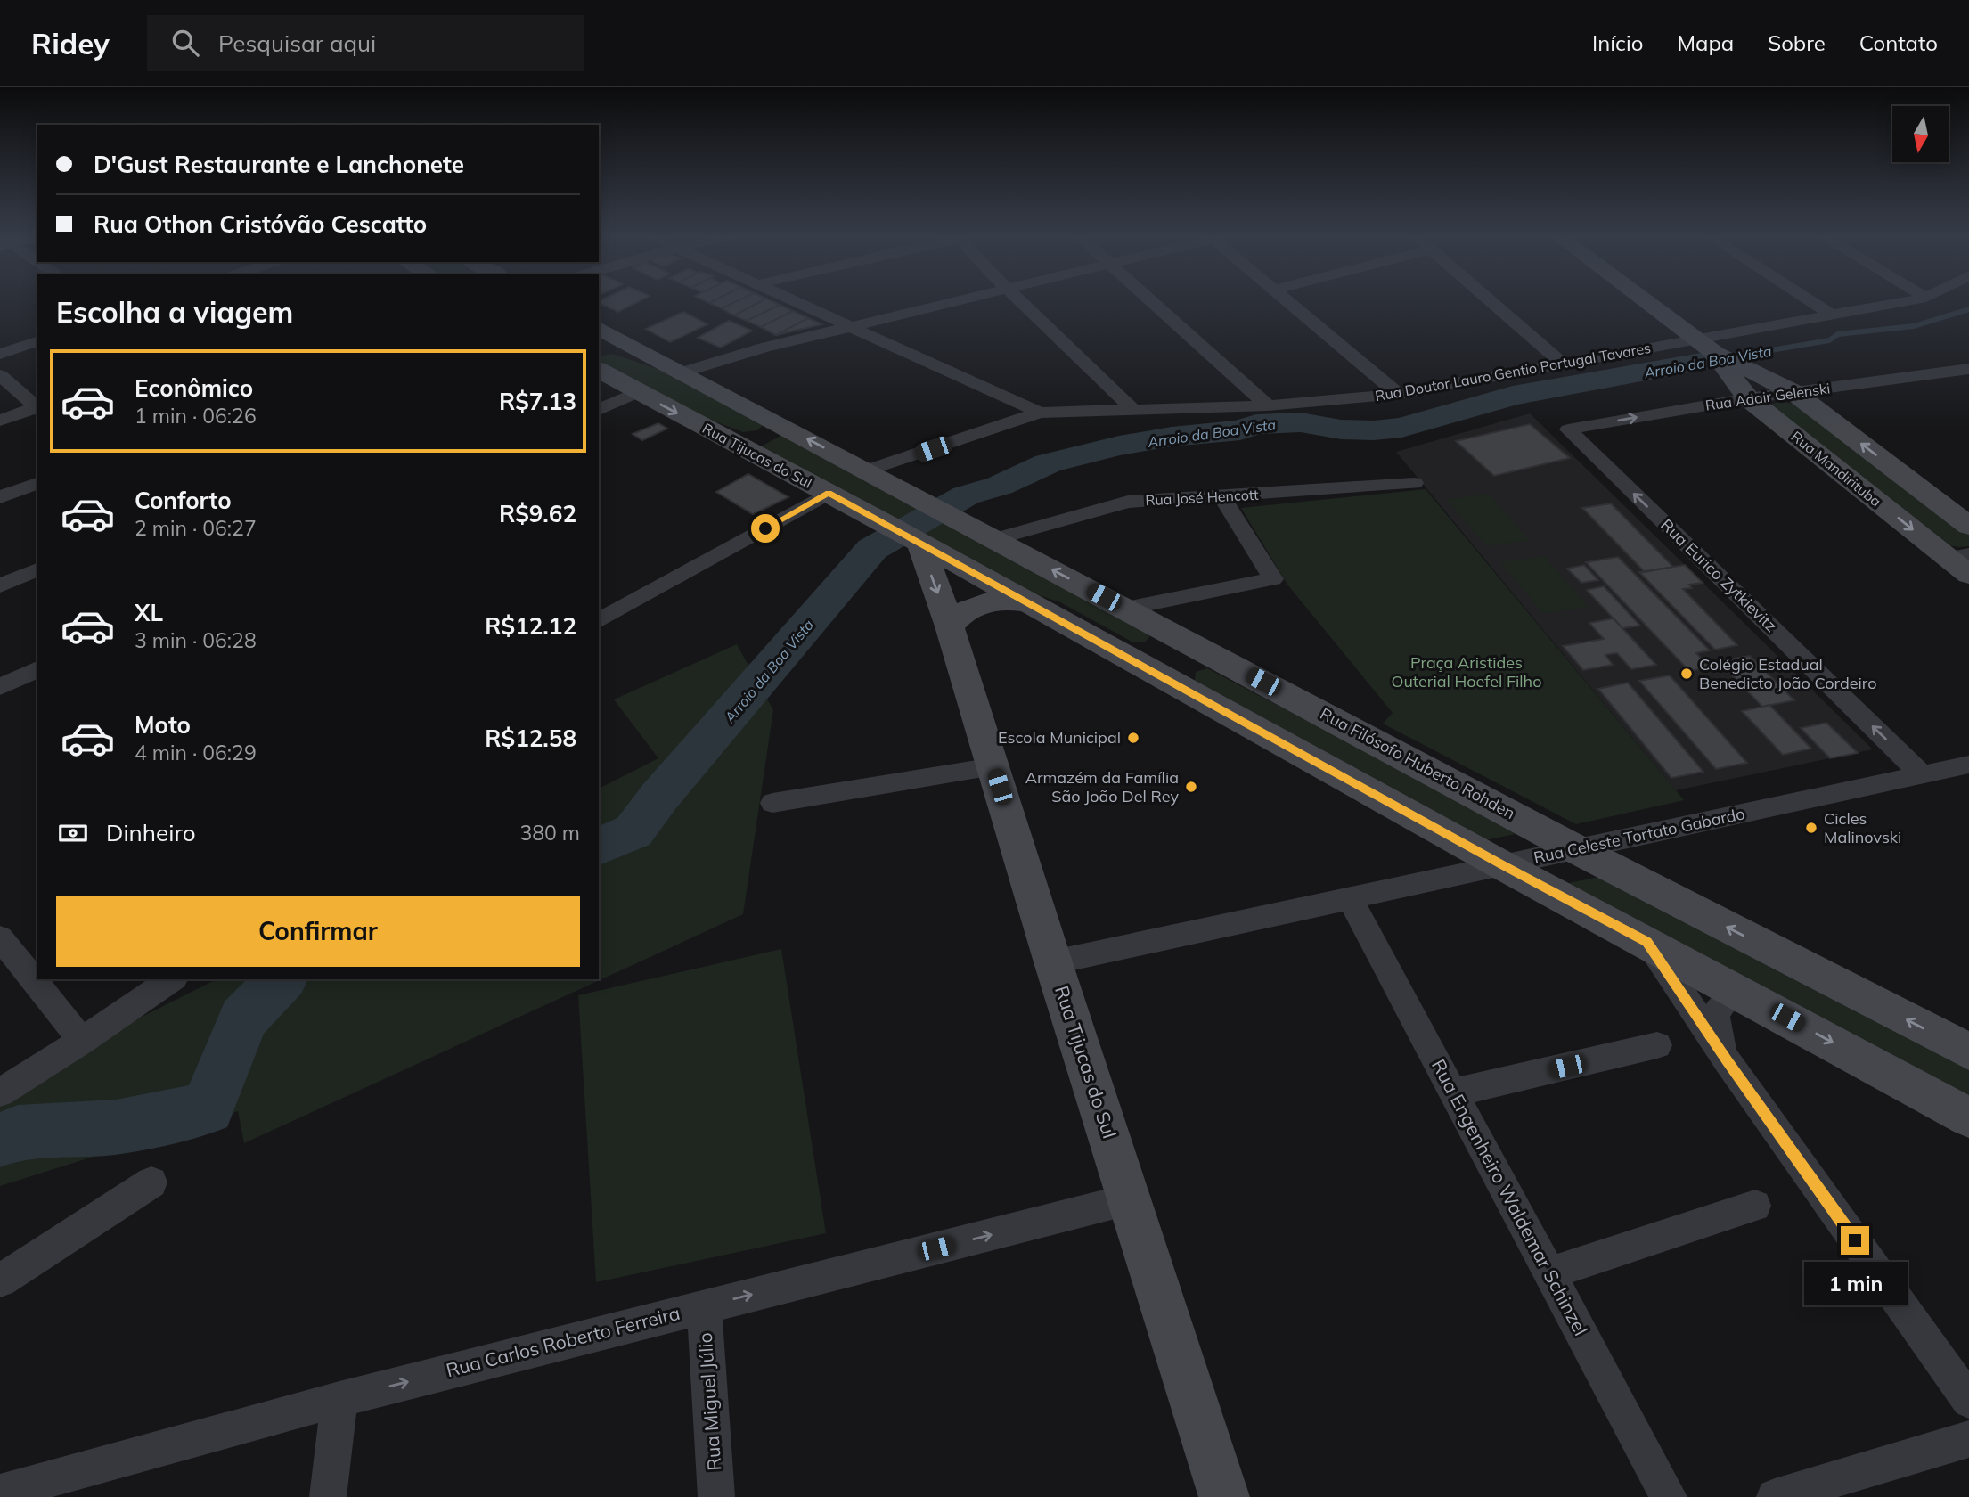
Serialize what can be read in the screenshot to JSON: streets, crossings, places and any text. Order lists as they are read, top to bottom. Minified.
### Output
{"streets":{"main road":["Rua Tijucas do Sul","Rua Mandirituba","Rua Filósofo Huberto Rohden"],"street":["Rua Doutor Lauro Gentio Portugal Tavares","Rua Adair Gelenski","Rua José Hencott","Rua Eurico Zytkievitz","Rua Celeste Tortato Gabardo","Rua Engenheiro Waldemar Schinzel","Rua Carlos Roberto Ferreira","Rua Miguel Júlio"]},"crossings":[["Rua Doutor Lauro Gentio Portugal Tavares","Rua Mandirituba"],["Rua Doutor Lauro Gentio Portugal Tavares","Rua Filósofo Huberto Rohden"],["Rua Adair Gelenski","Rua Mandirituba"],["Rua Adair Gelenski","Rua Eurico Zytkievitz"],["Rua Tijucas do Sul","Rua Celeste Tortato Gabardo"],["Rua Tijucas do Sul","Rua Carlos Roberto Ferreira"],["Rua José Hencott","Rua Filósofo Huberto Rohden"],["Rua Eurico Zytkievitz","Rua Celeste Tortato Gabardo"],["Rua Filósofo Huberto Rohden","Rua Celeste Tortato Gabardo"],["Rua Celeste Tortato Gabardo","Rua Engenheiro Waldemar Schinzel"],["Rua Carlos Roberto Ferreira","Rua Miguel Júlio"]],"one_way":["Rua Adair Gelenski","Rua Eurico Zytkievitz","Rua Carlos Roberto Ferreira"],"water":["Arroio da Boa Vista"],"parks":["Praça Aristides Outerial Hoefel Filho"],"places":["Colégio Estadual Benedicto João Cordeiro","Escola Municipal","Armazém da Família São João Del Rey","Cicles Malinovski"],"north":"bottom","page":{"header":"Ridey","search":"Pesquisar aqui","nav":["Início","Mapa","Sobre","Contato"],"banner":["D'Gust Restaurante e Lanchonete","Rua Othon Cristóvão Cescatto"],"heading":"Escolha a viagem","list":[{"name":"Econômico","note":"1 min · 06:26","value":"R$7.13"},{"name":"Conforto","note":"2 min · 06:27","value":"R$9.62"},{"name":"XL","note":"3 min · 06:28","value":"R$12.12"},{"name":"Moto","note":"4 min · 06:29","value":"R$12.58"}],"pay":["Dinheiro","380 m"],"buttons":"Confirmar","bubble":"1 min"}}
